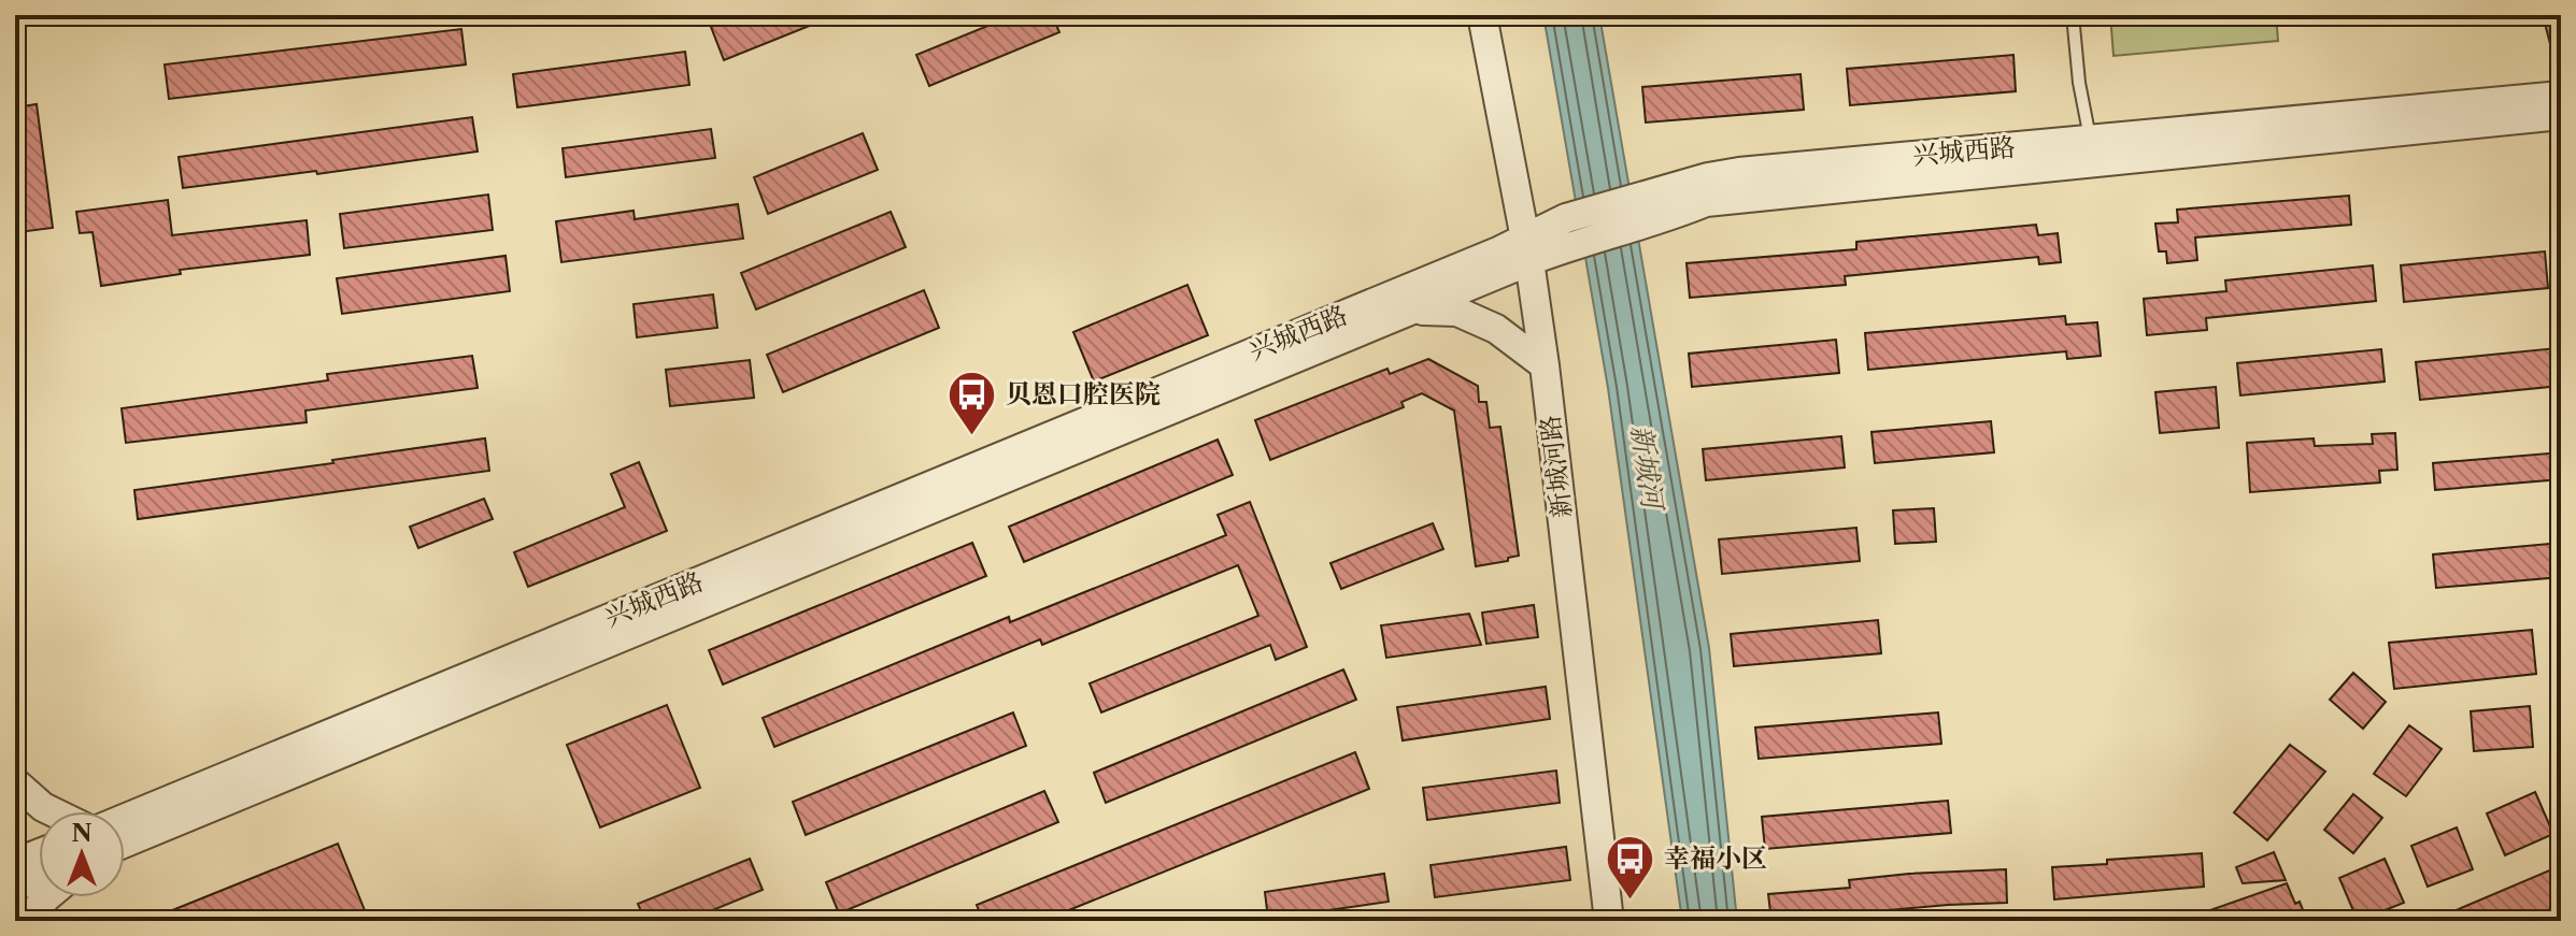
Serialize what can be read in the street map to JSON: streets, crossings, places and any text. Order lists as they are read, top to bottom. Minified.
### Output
{"streets":{"street":["兴城西路","新城河路"]},"crossings":[["兴城西路","新城河路"]],"water":["新城河"],"places":{"bus stop":["贝恩口腔医院","幸福小区"]},"north":"top"}
